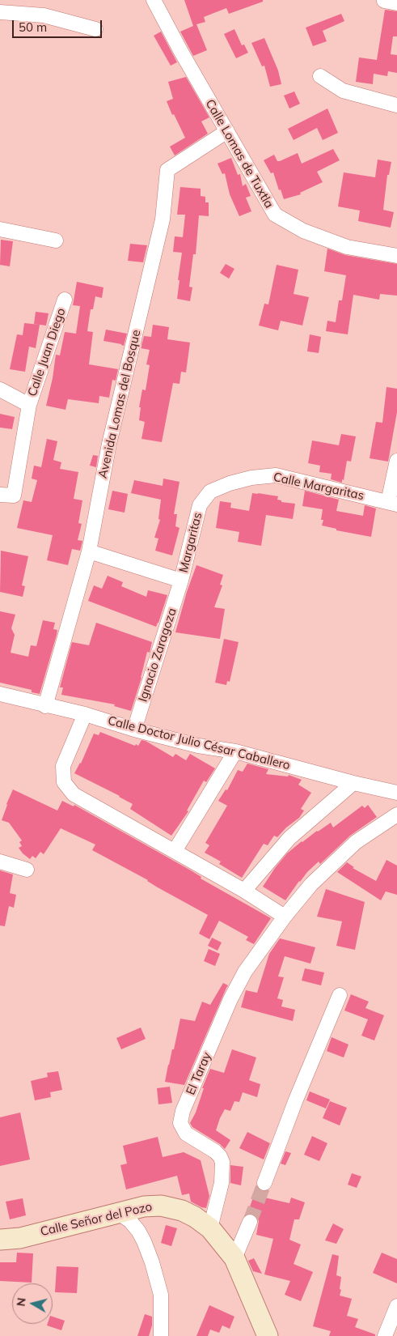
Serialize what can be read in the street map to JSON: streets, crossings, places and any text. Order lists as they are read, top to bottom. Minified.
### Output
{"streets":{"street":["Calle Lomas de Tuxtla","Calle Juan Diego","Avenida Lomas del Bosque","Calle Margaritas","Margaritas","Ignacio Zaragoza","Calle Doctor Julio César Caballero","El Taray","Calle Señor del Pozo"]},"crossings":[["Calle Lomas de Tuxtla","Avenida Lomas del Bosque"],["Avenida Lomas del Bosque","Calle Doctor Julio César Caballero"],["Calle Margaritas","Margaritas"],["Margaritas","Ignacio Zaragoza"],["Ignacio Zaragoza","Calle Doctor Julio César Caballero"],["El Taray","Calle Señor del Pozo"]],"scale_bar":"50 m","north":"left"}
